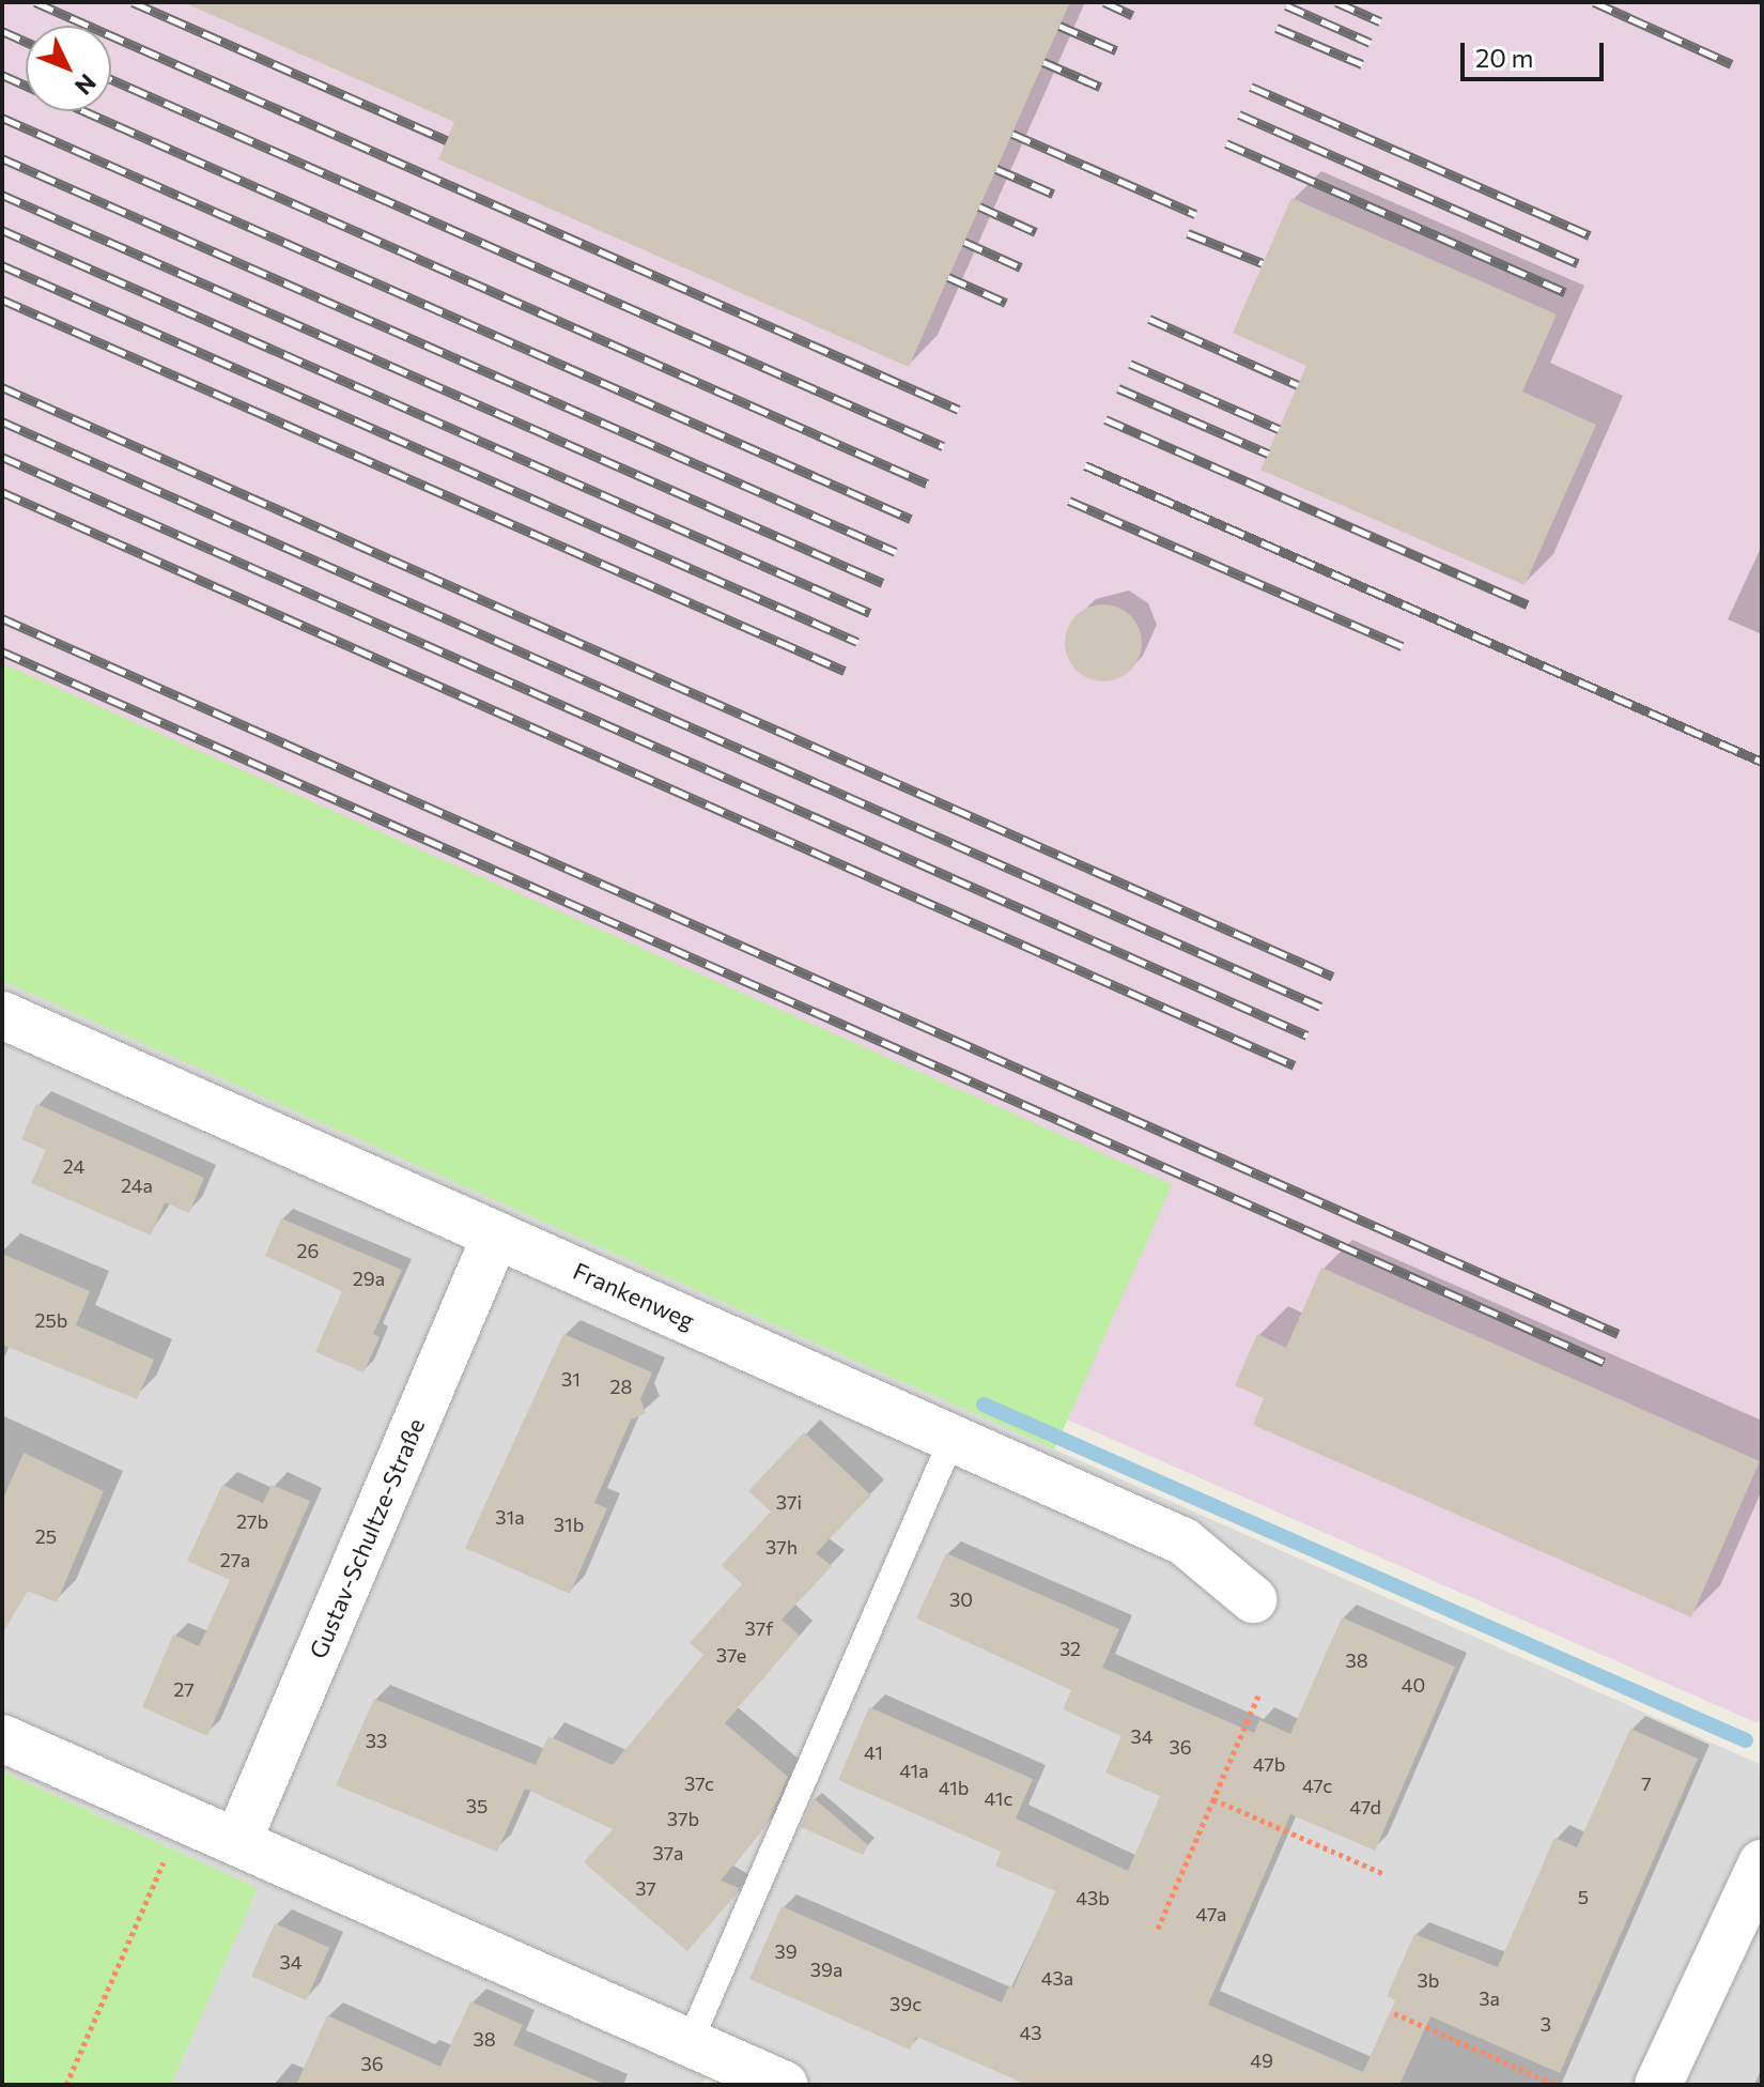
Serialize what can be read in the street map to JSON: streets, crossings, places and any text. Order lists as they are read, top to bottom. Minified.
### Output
{"streets":{"street":["Frankenweg","Gustav-Schultze-Straße"]},"crossings":[["Frankenweg","Gustav-Schultze-Straße"]],"house_numbers":["24","24a","26","29a","25b","31","28","37i","31a","27b","31b","25","37h","27a","30","37f","32","37e","38","40","27","34","33","36","41","47b","41a","37c","7","47c","41b","41c","35","47d","37b","37a","37","5","43b","47a","39","34","39a","43a","3b","3a","39c","3","43","38","49","36"],"scale_bar":"20 m","north":"bottom right"}
